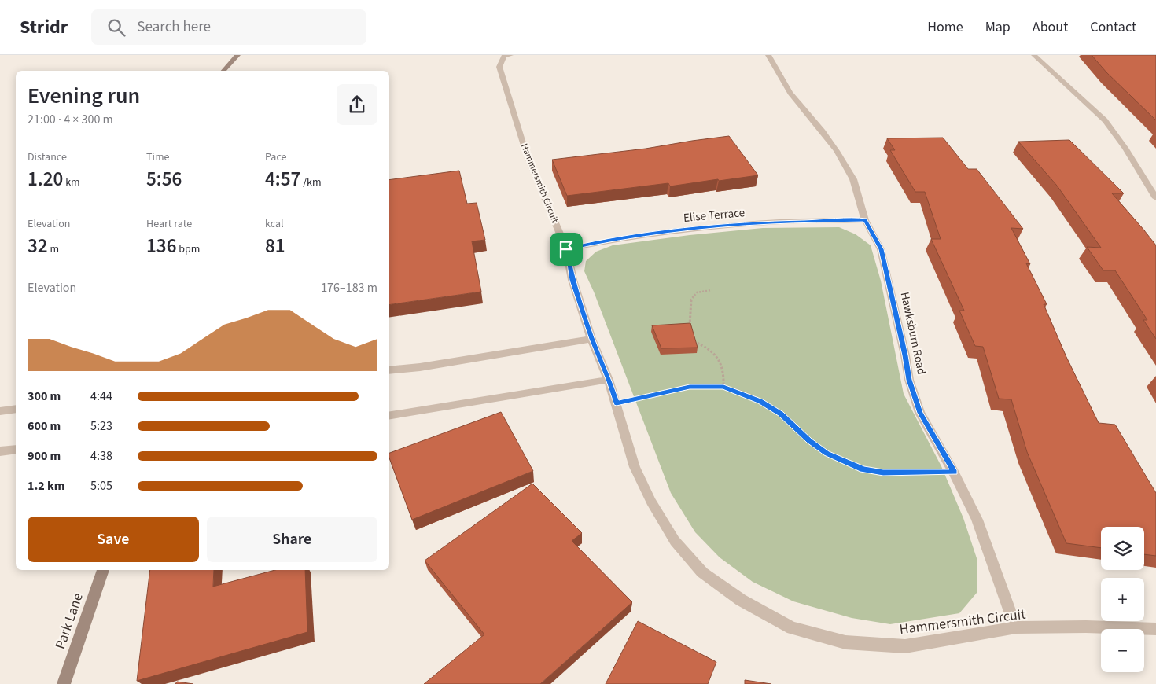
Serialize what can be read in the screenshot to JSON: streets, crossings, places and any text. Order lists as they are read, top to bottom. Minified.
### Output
{"streets":{"street":["Hammersmith Circuit","Elise Terrace","Hawksburn Road","Park Lane"]},"crossings":[["Hammersmith Circuit","Elise Terrace"],["Hammersmith Circuit","Hawksburn Road"],["Elise Terrace","Hawksburn Road"]],"page":{"header":"Stridr","search":"Search here","nav":["Home","Map","About","Contact"],"heading":["Evening run","21:00 · 4 × 300 m"],"stats":[["Distance","1.20 km"],["Time","5:56"],["Pace","4:57 /km"],["Elevation","32 m"],["Heart rate","136 bpm"],["kcal","81"]],"chart":["Elevation","176–183 m"],"list":[{"name":"300 m","note":"4:44"},{"name":"600 m","note":"5:23"},{"name":"900 m","note":"4:38"},{"name":"1.2 km","note":"5:05"}],"buttons":["Save","Share"],"map_buttons":["+","−"]}}
